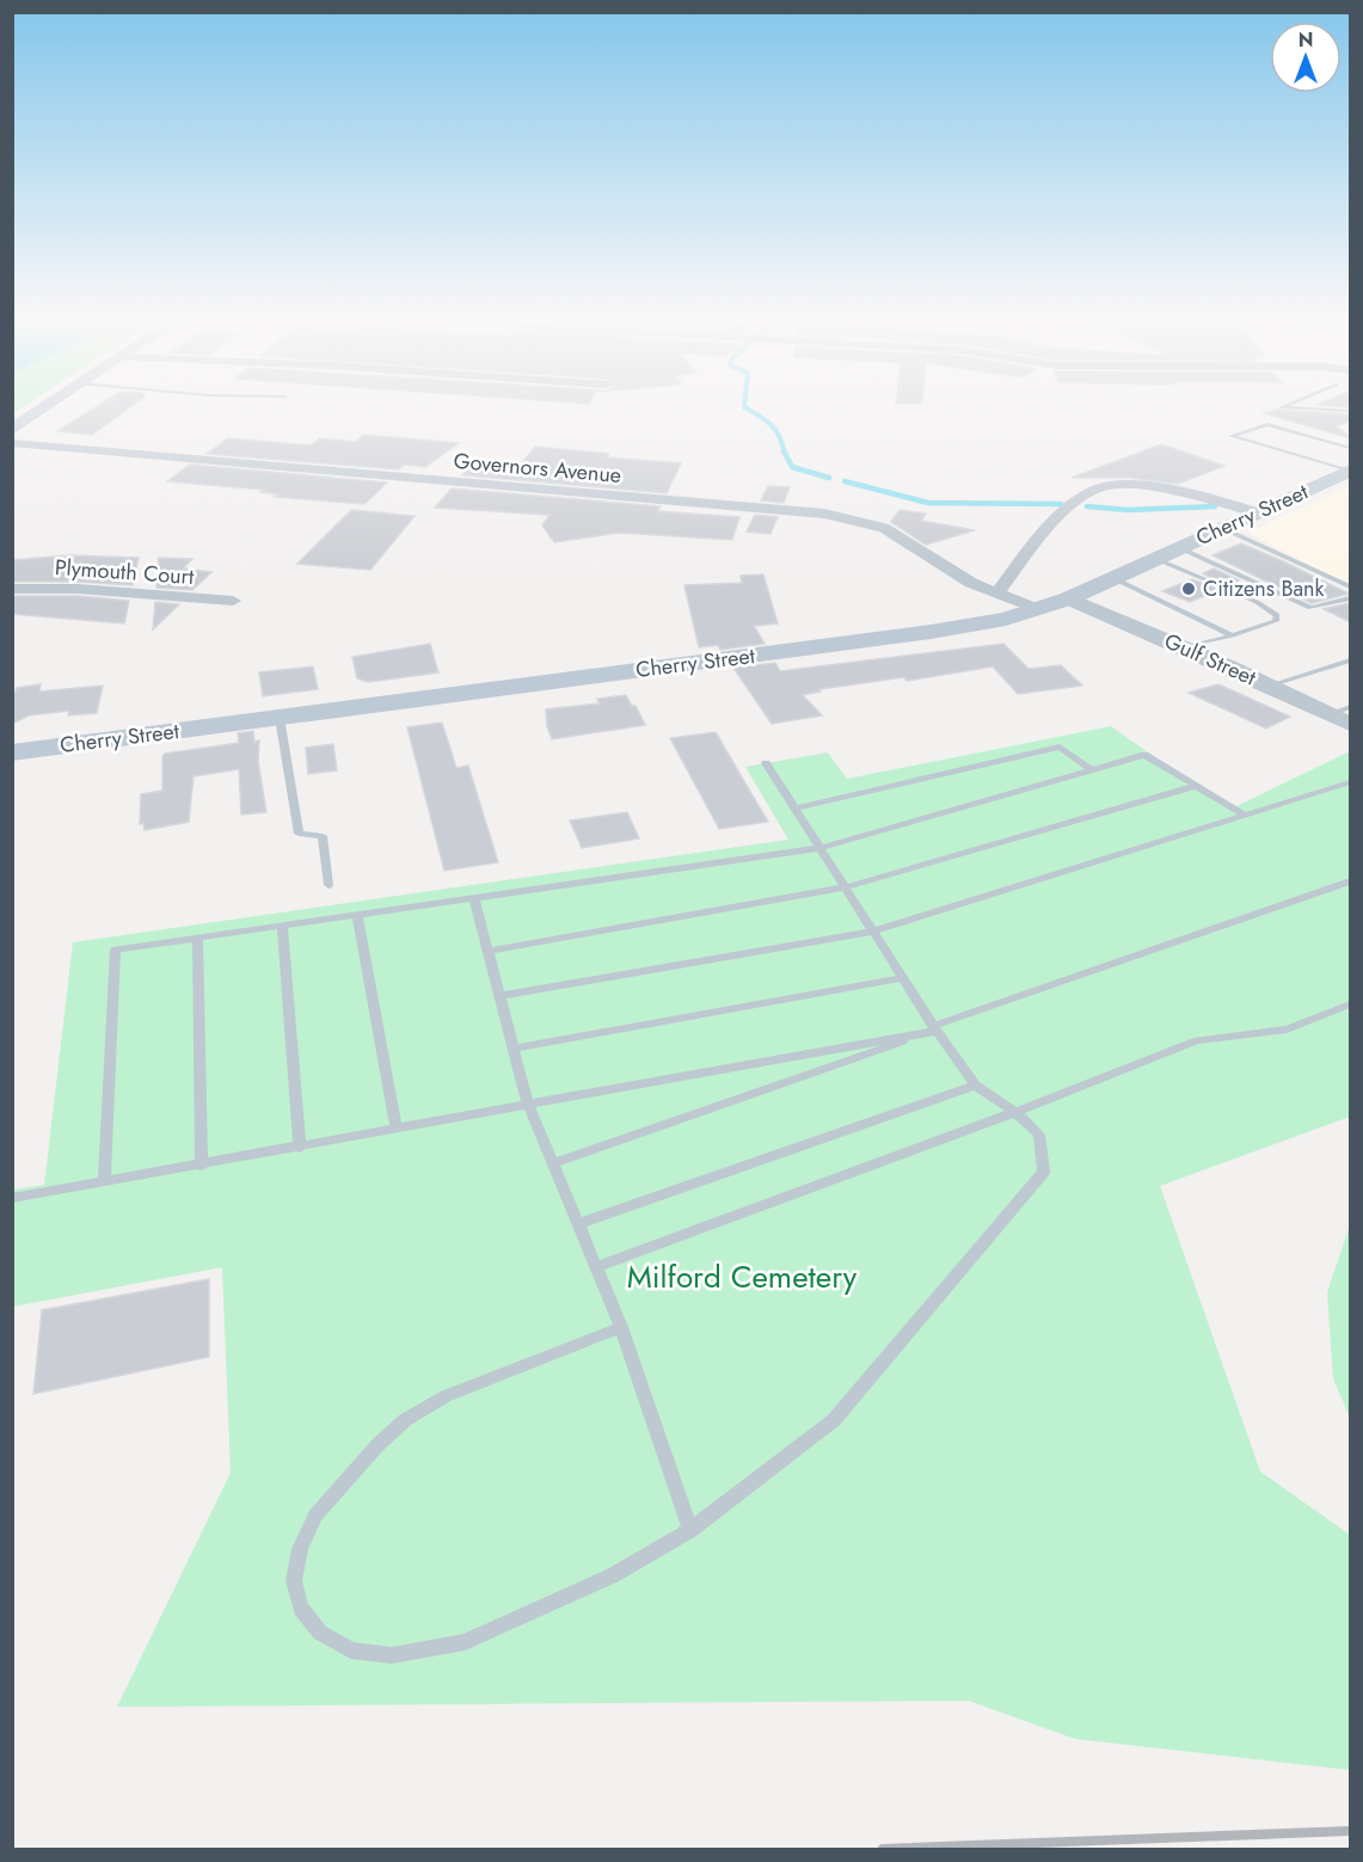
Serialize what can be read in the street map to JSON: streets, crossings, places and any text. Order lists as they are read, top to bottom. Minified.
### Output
{"streets":{"main road":["Cherry Street"],"street":["Governors Avenue","Plymouth Court","Gulf Street"]},"crossings":[["Governors Avenue","Cherry Street"],["Cherry Street","Gulf Street"]],"parks":["Milford Cemetery"],"places":["Citizens Bank"],"north":"top"}
